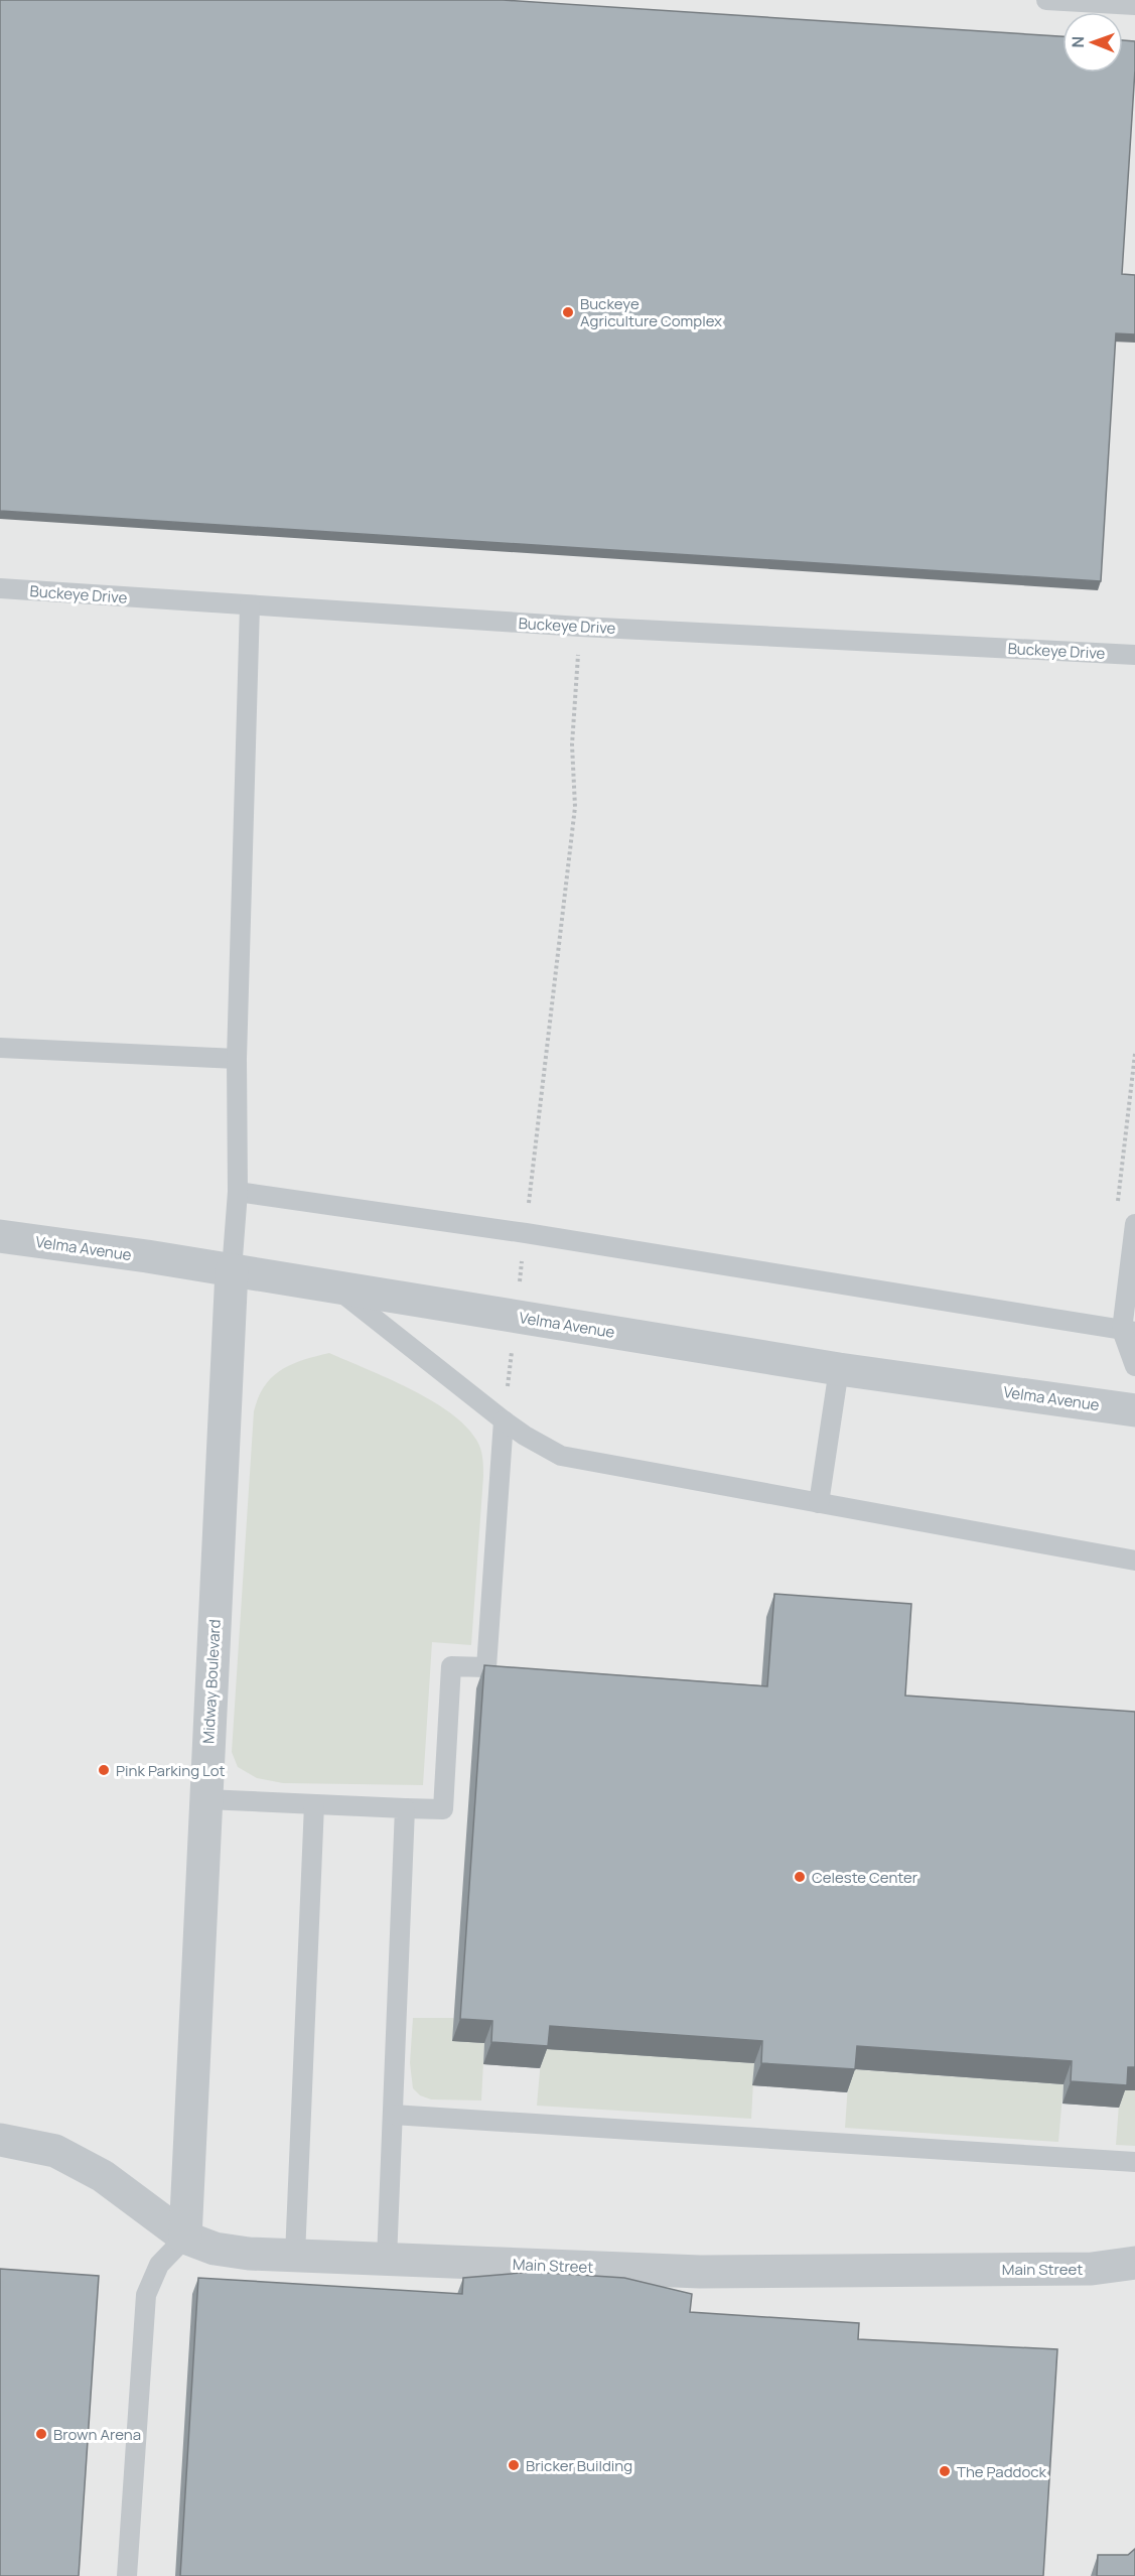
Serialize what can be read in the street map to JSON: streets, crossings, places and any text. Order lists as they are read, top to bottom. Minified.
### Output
{"streets":{"street":["Velma Avenue","Midway Boulevard","Main Street"],"lane":["Buckeye Drive"]},"crossings":[["Velma Avenue","Midway Boulevard"],["Midway Boulevard","Main Street"]],"places":["Buckeye Agriculture Complex","Pink Parking Lot","Celeste Center","Brown Arena","Bricker Building","The Paddock"],"north":"left"}
